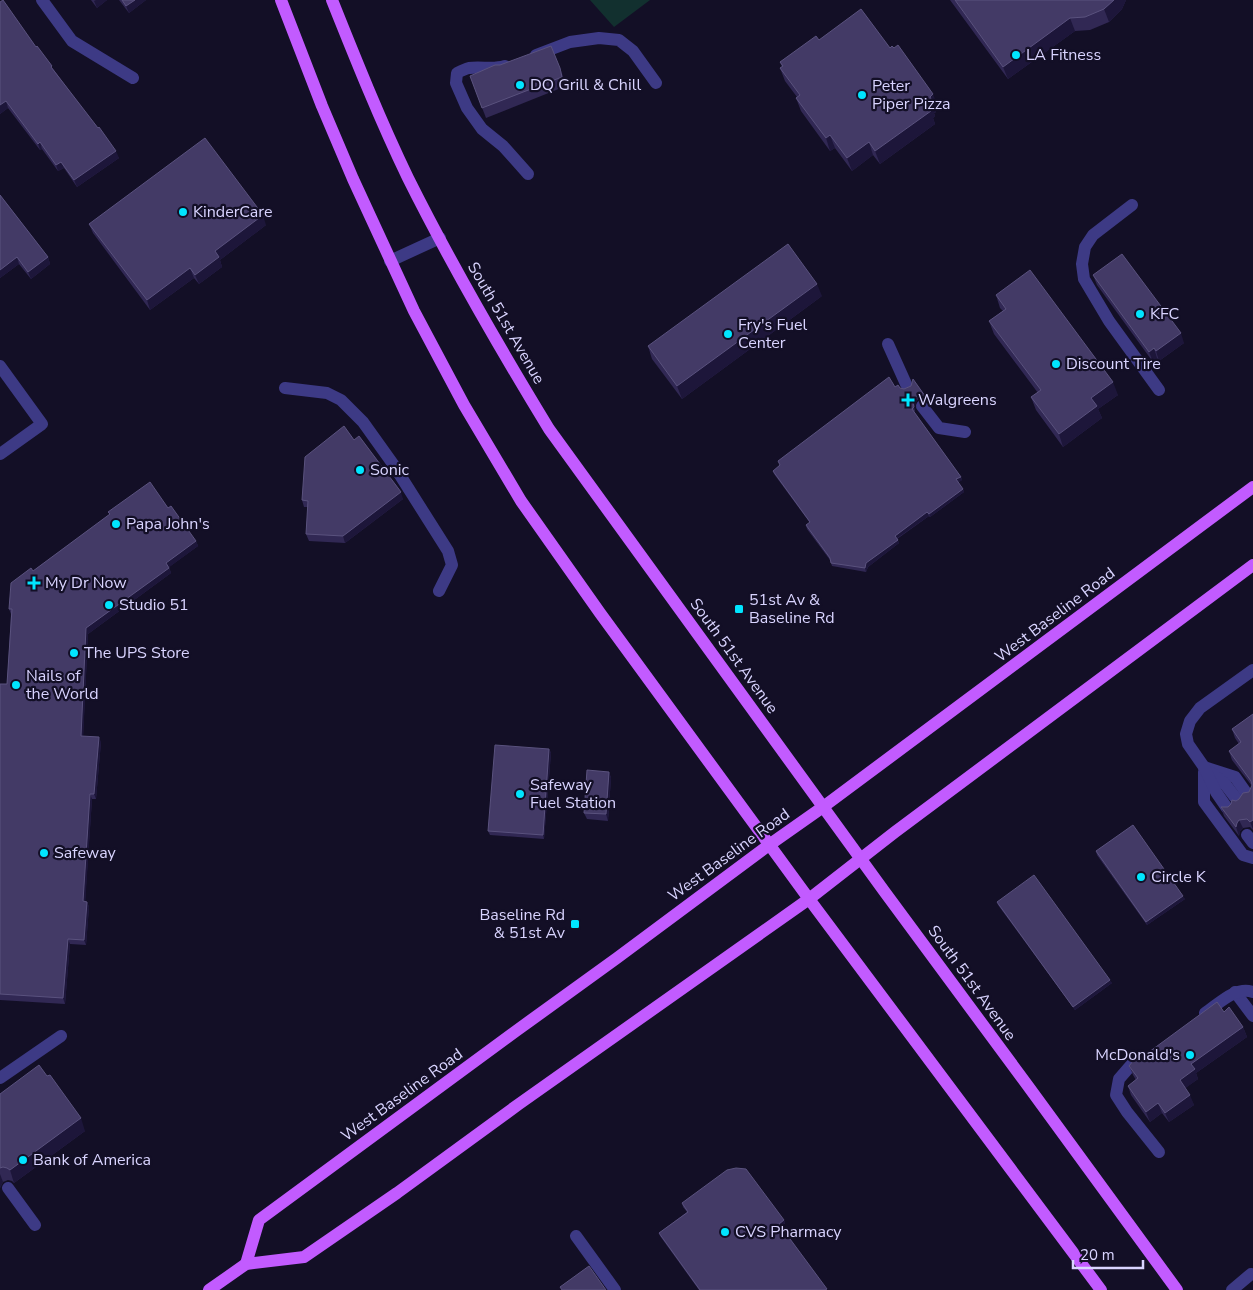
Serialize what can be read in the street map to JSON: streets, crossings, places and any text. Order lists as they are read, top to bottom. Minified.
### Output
{"streets":{"main road":["South 51st Avenue","West Baseline Road"]},"crossings":[["South 51st Avenue","West Baseline Road"]],"places":{"other":["LA Fitness","DQ Grill & Chill","Peter Piper Pizza","KinderCare","KFC","Fry's Fuel Center","Discount Tire","Sonic","Papa John's","Studio 51","The UPS Store","Nails of the World","Safeway Fuel Station","Safeway","Circle K","McDonald's","Bank of America","CVS Pharmacy"],"health":["Walgreens","My Dr Now"],"transit":["51st Av & Baseline Rd","Baseline Rd & 51st Av"]},"scale_bar":"20 m"}
